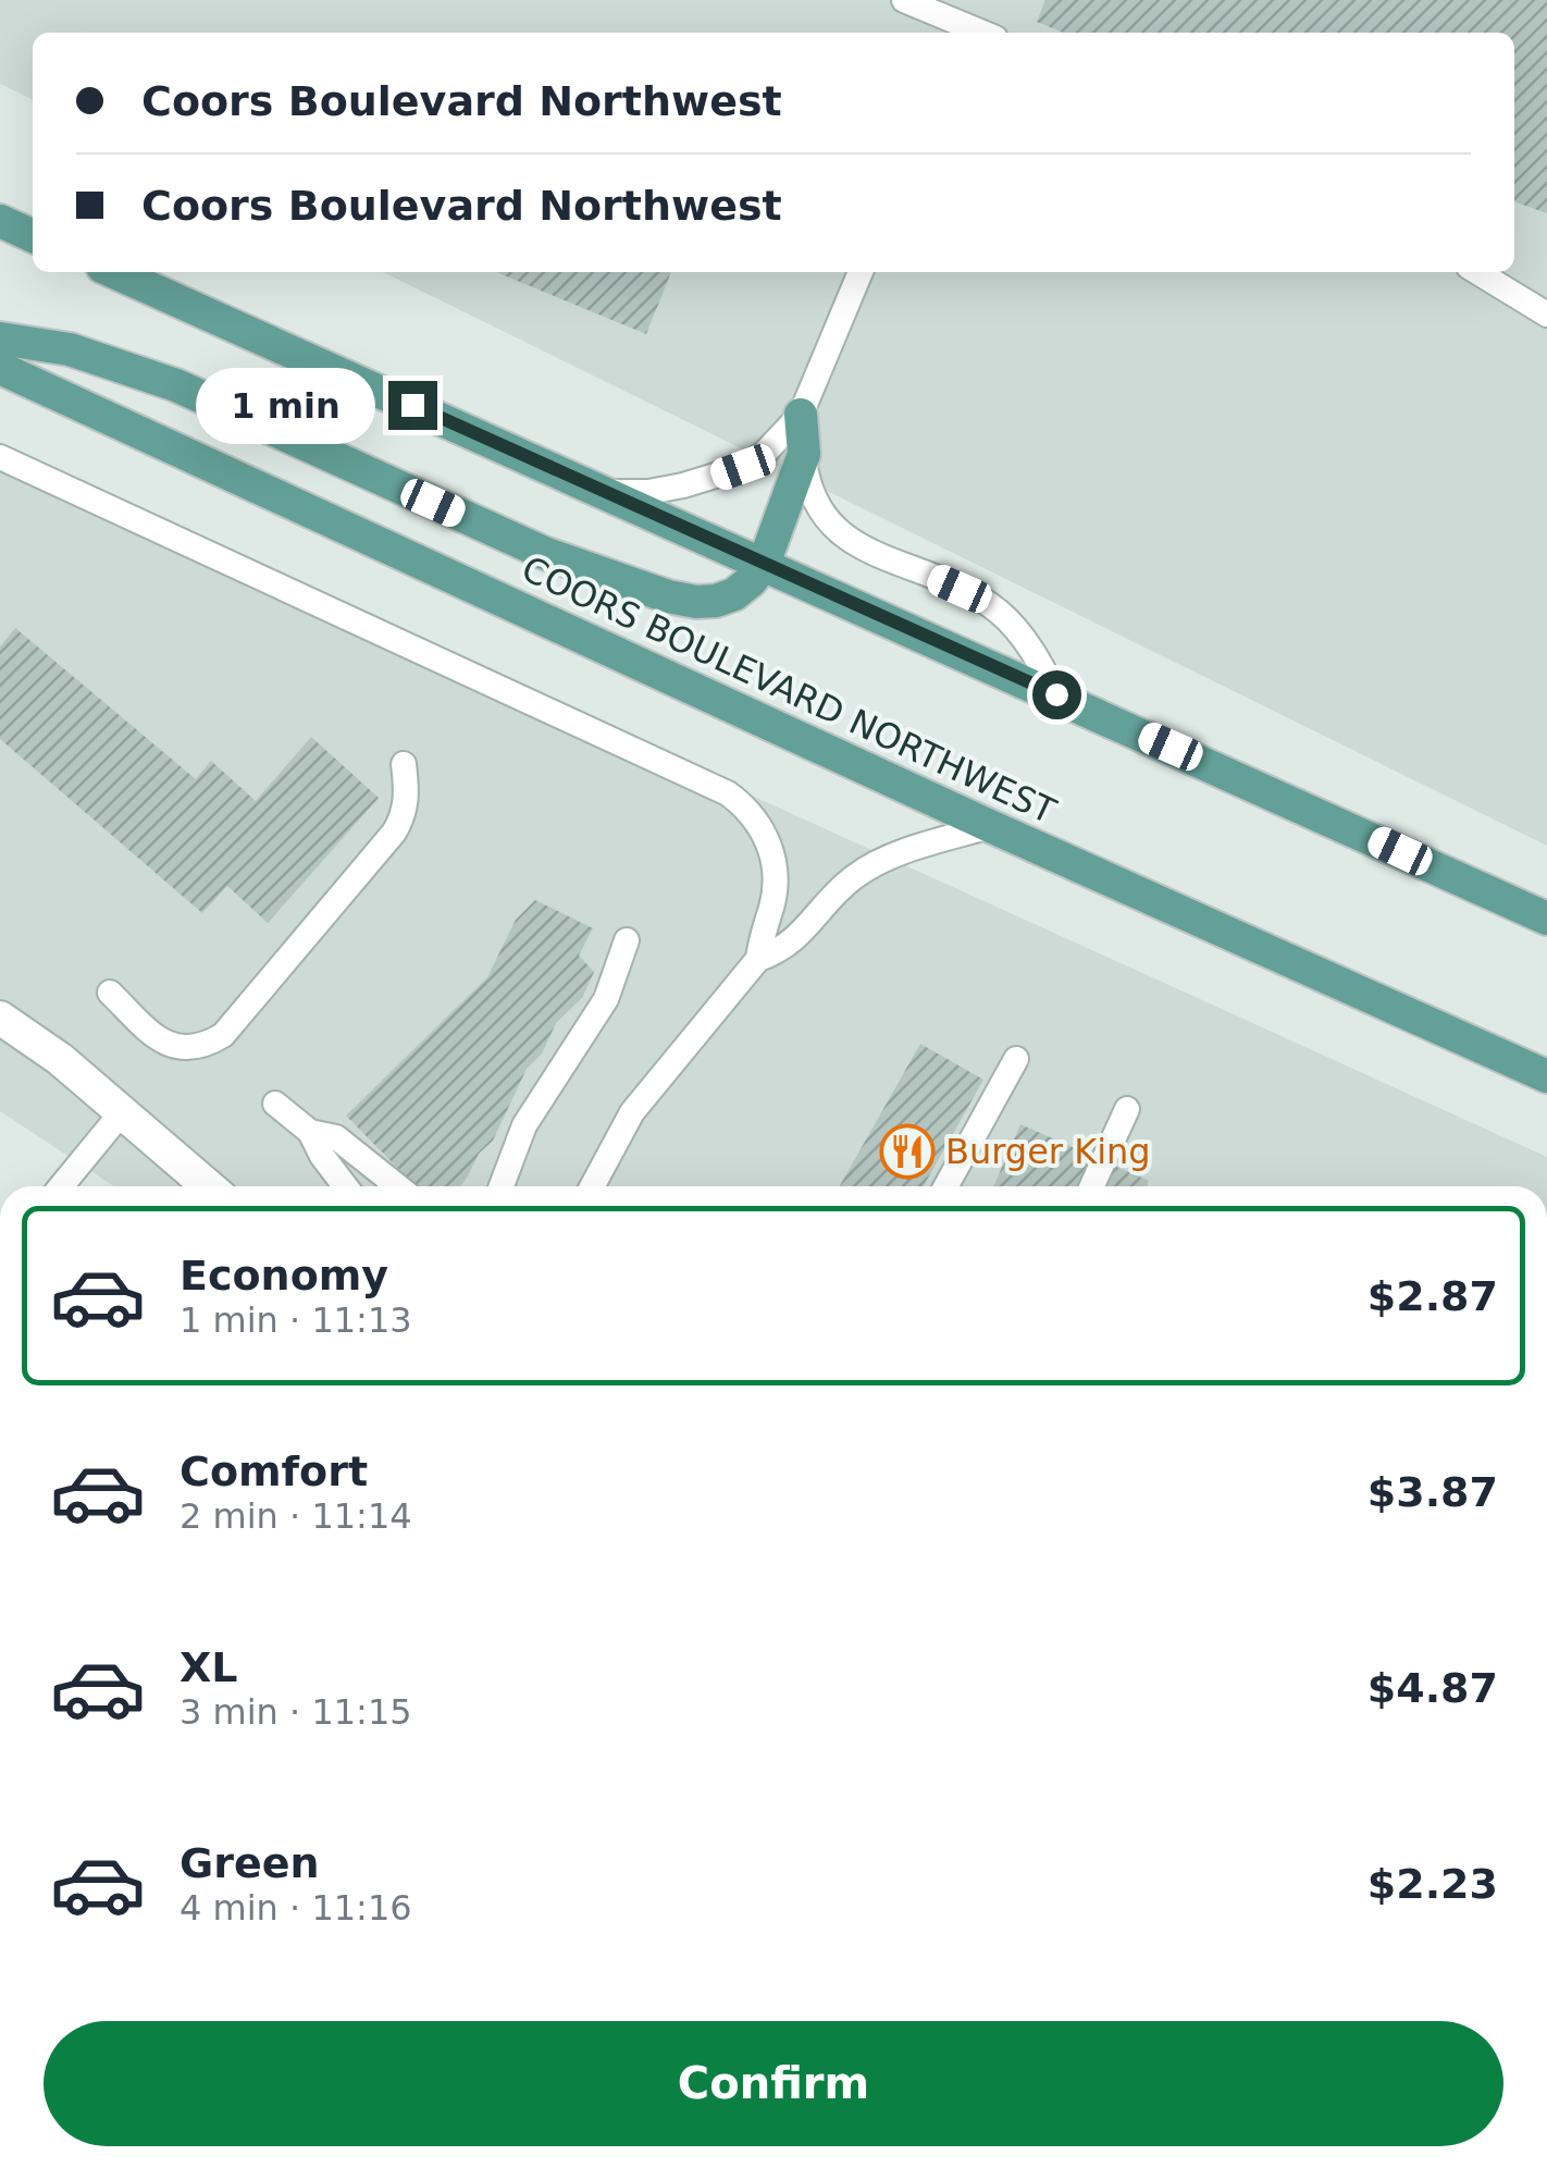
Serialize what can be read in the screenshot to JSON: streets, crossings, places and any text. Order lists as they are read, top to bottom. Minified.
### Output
{"streets":{"main road":["COORS BOULEVARD NORTHWEST"]},"places":{"restaurant":["Burger King"]},"page":{"banner":["Coors Boulevard Northwest","Coors Boulevard Northwest"],"bubble":"1 min","list":[{"name":"Economy","note":"1 min · 11:13","value":"$2.87"},{"name":"Comfort","note":"2 min · 11:14","value":"$3.87"},{"name":"XL","note":"3 min · 11:15","value":"$4.87"},{"name":"Green","note":"4 min · 11:16","value":"$2.23"}],"buttons":"Confirm"}}
